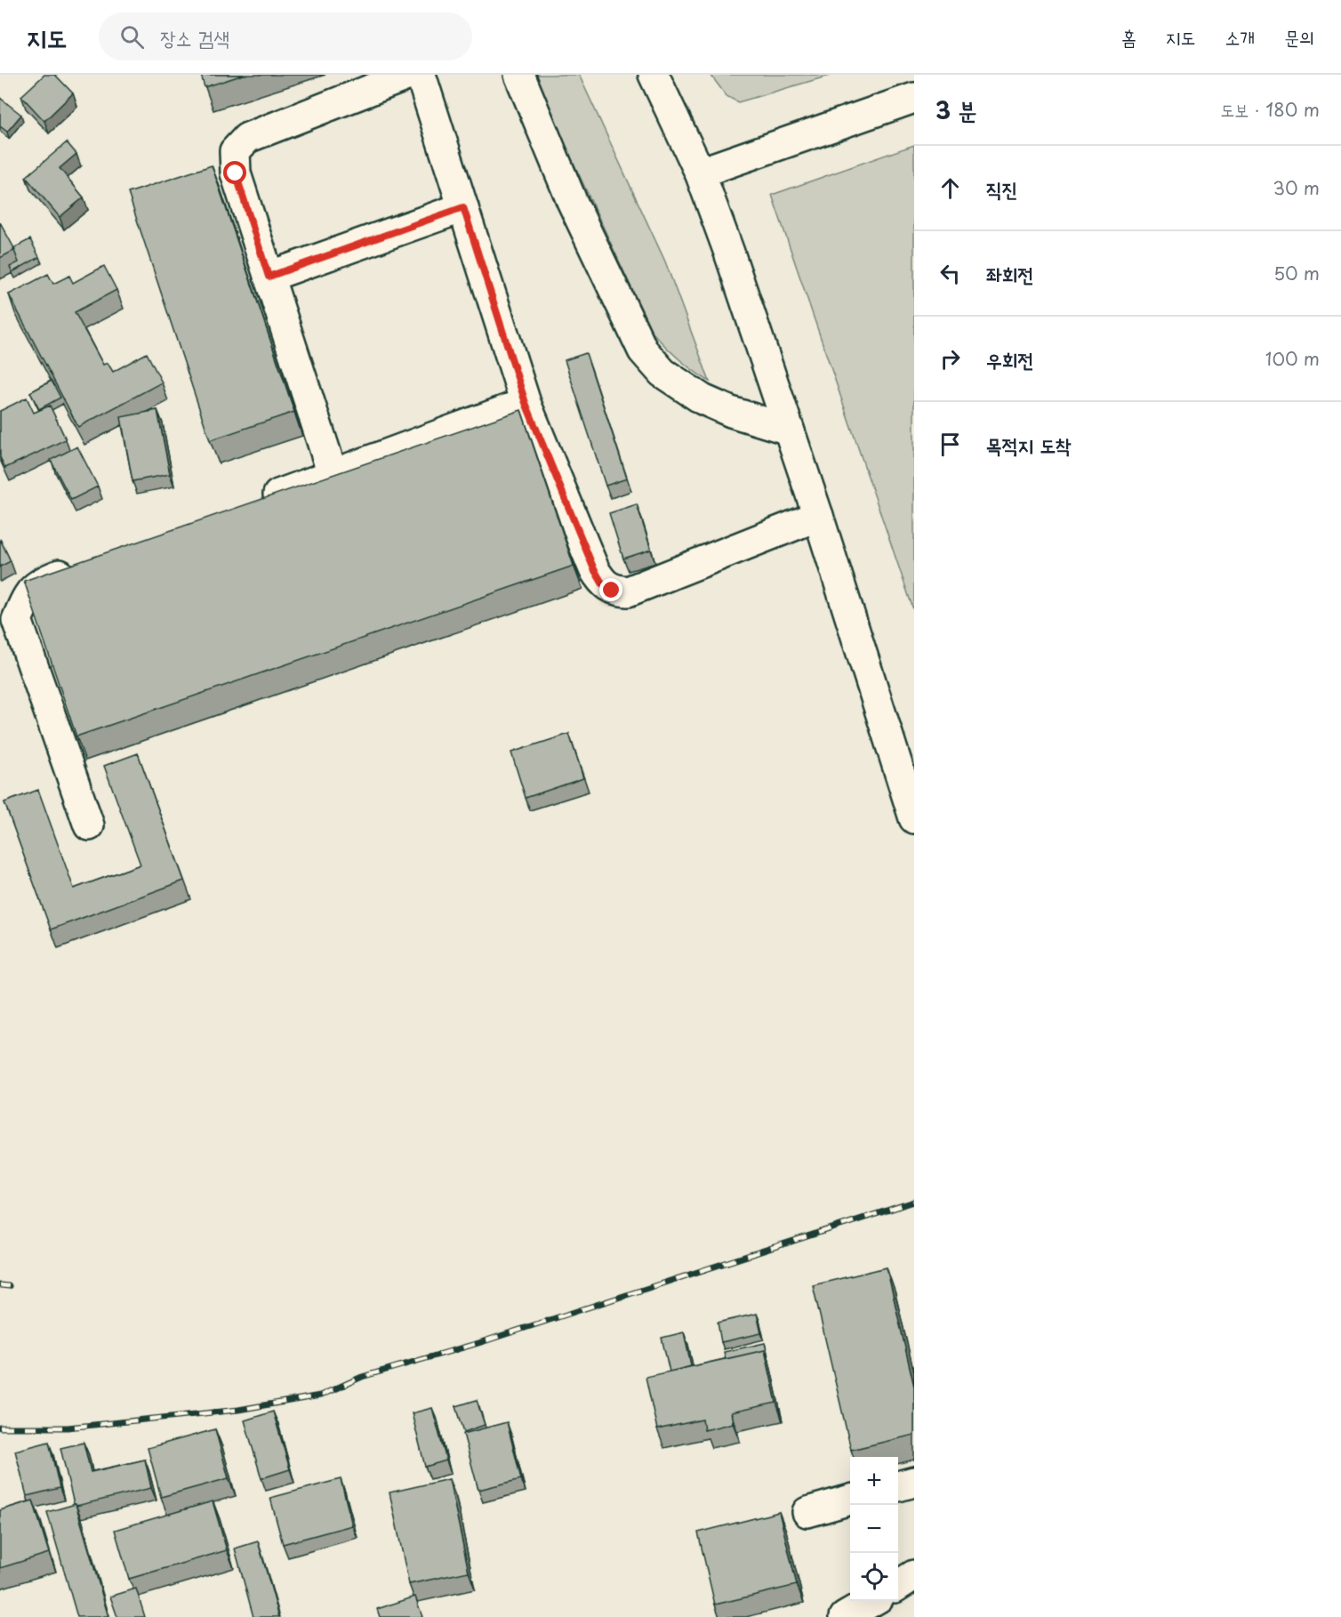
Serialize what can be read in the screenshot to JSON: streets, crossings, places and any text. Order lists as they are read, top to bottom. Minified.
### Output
{"page":{"header":"지도","search":"장소 검색","nav":["홈","지도","소개","문의"],"heading":["3 분","도보 · 180 m"],"list":[["직진","30 m"],["좌회전","50 m"],["우회전","100 m"],"목적지 도착"],"map_buttons":["+","−"]}}
